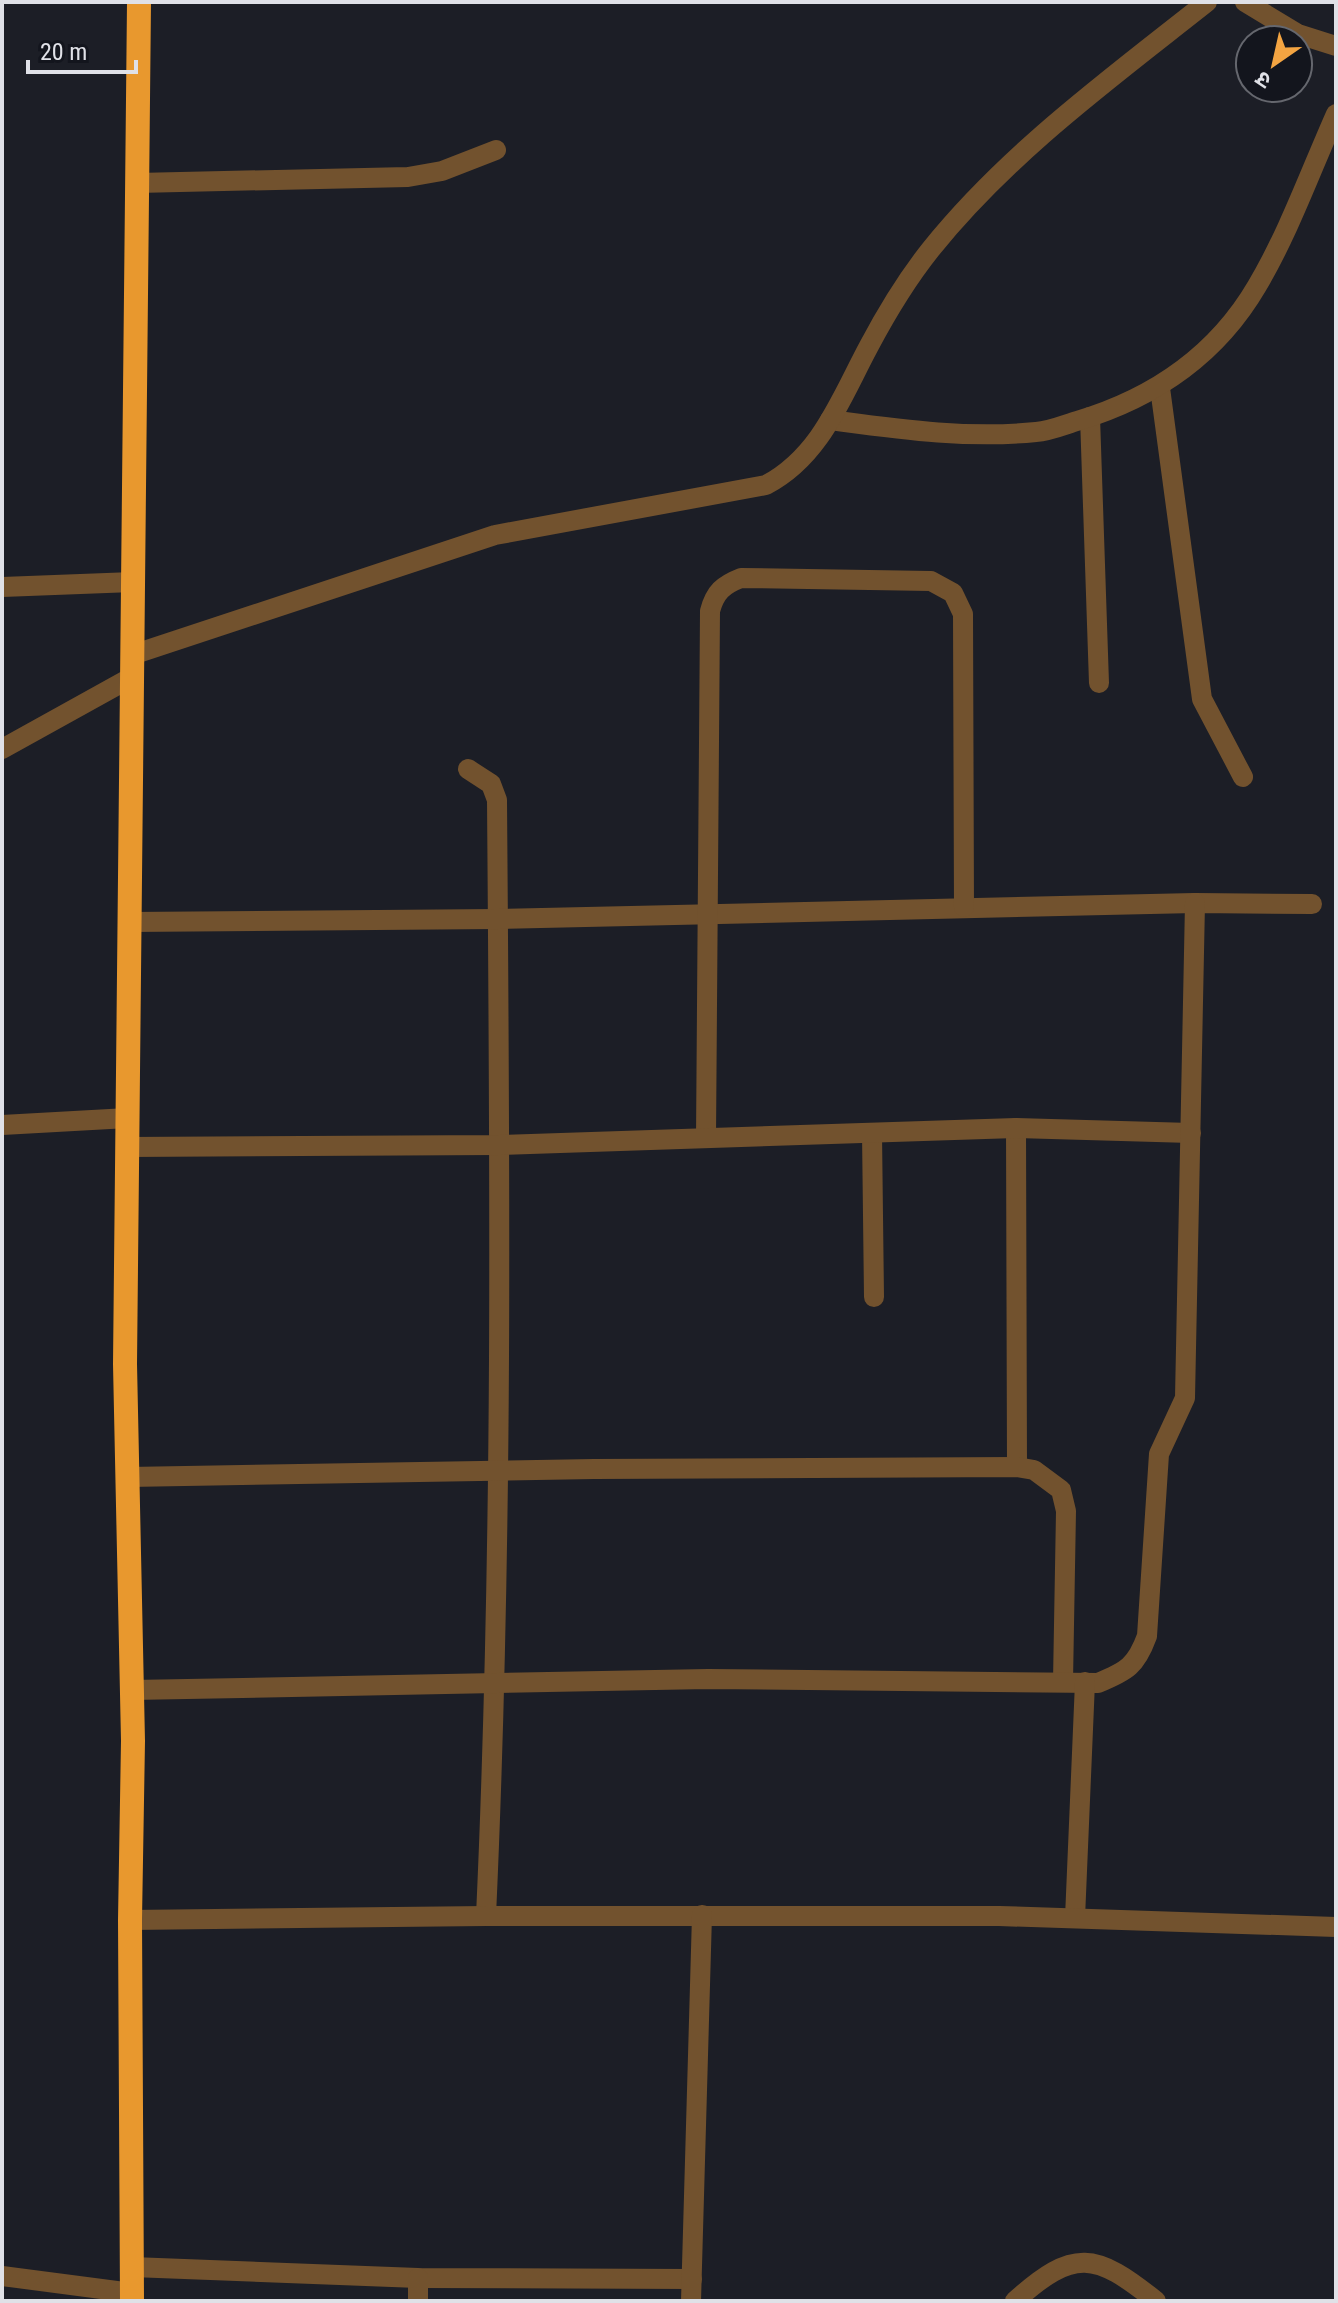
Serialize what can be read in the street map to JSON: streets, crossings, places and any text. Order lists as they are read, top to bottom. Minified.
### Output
{"scale_bar":"20 m","north":"bottom left"}
